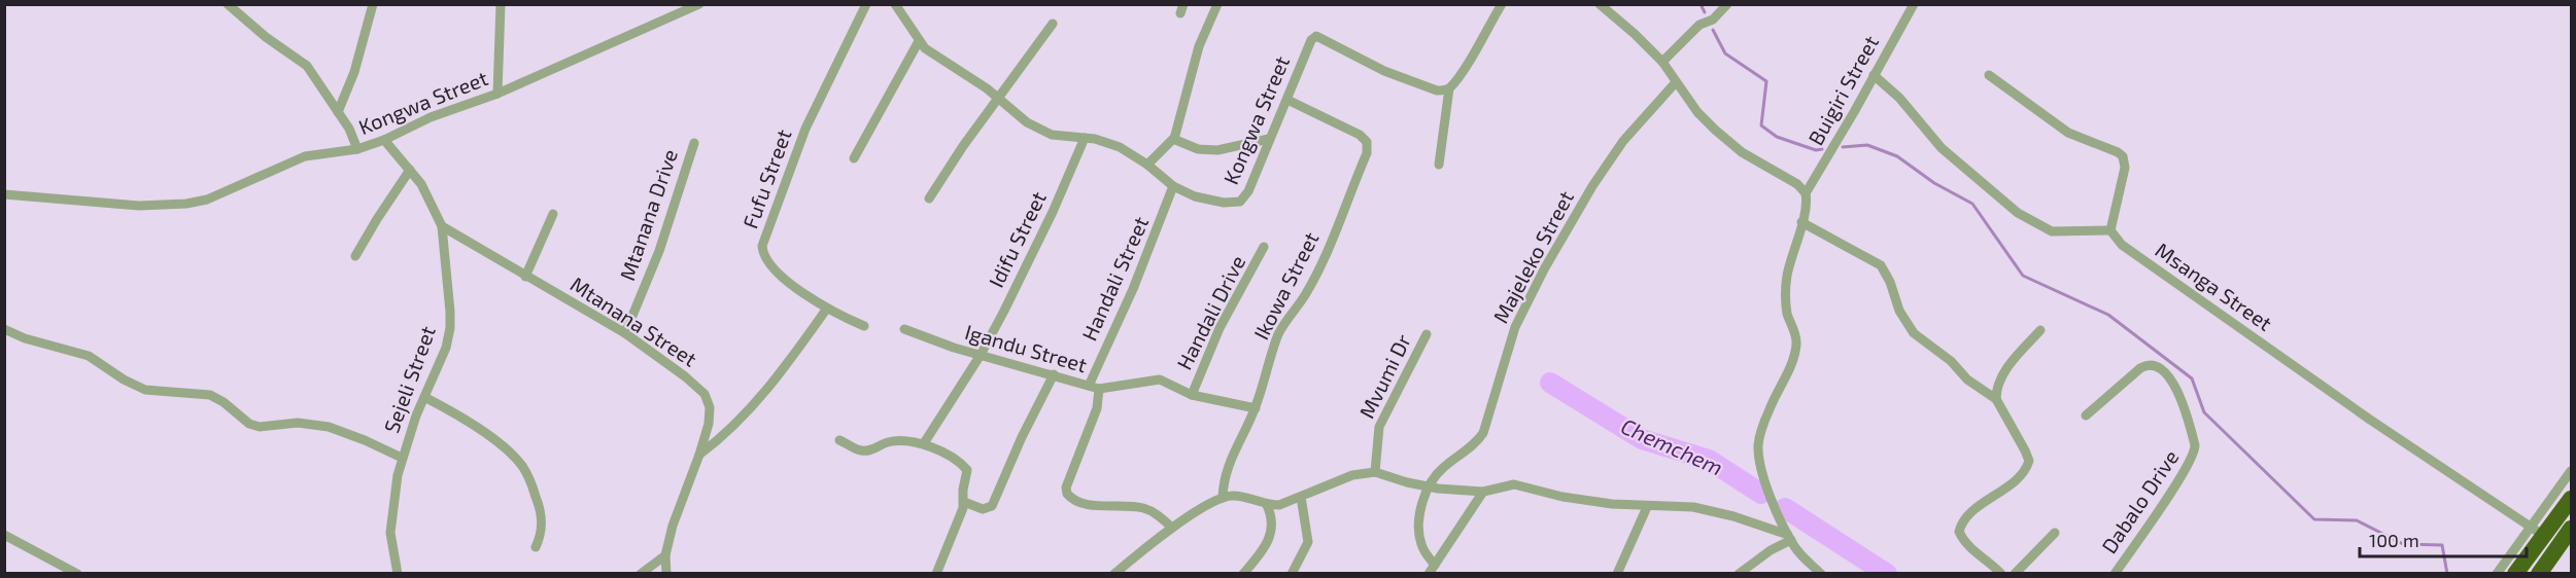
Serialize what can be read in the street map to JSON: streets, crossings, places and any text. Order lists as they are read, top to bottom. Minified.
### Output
{"streets":{"street":["Buigiri Street","Kongwa Street","Fufu Street","Mtanana Drive","Idifu Street","Majeleko Street","Handali Street","Ikowa Street","Msanga Street","Handali Drive","Mtanana Street","Igandu Street","Mvumi Dr","Sejeli Street","Dabalo Drive"]},"crossings":[["Kongwa Street","Idifu Street"],["Kongwa Street","Handali Street"],["Kongwa Street","Ikowa Street"],["Kongwa Street","Sejeli Street"],["Mtanana Drive","Mtanana Street"],["Idifu Street","Igandu Street"],["Handali Street","Igandu Street"],["Mtanana Street","Sejeli Street"]],"water":["Chemchem"],"scale_bar":"100 m"}
